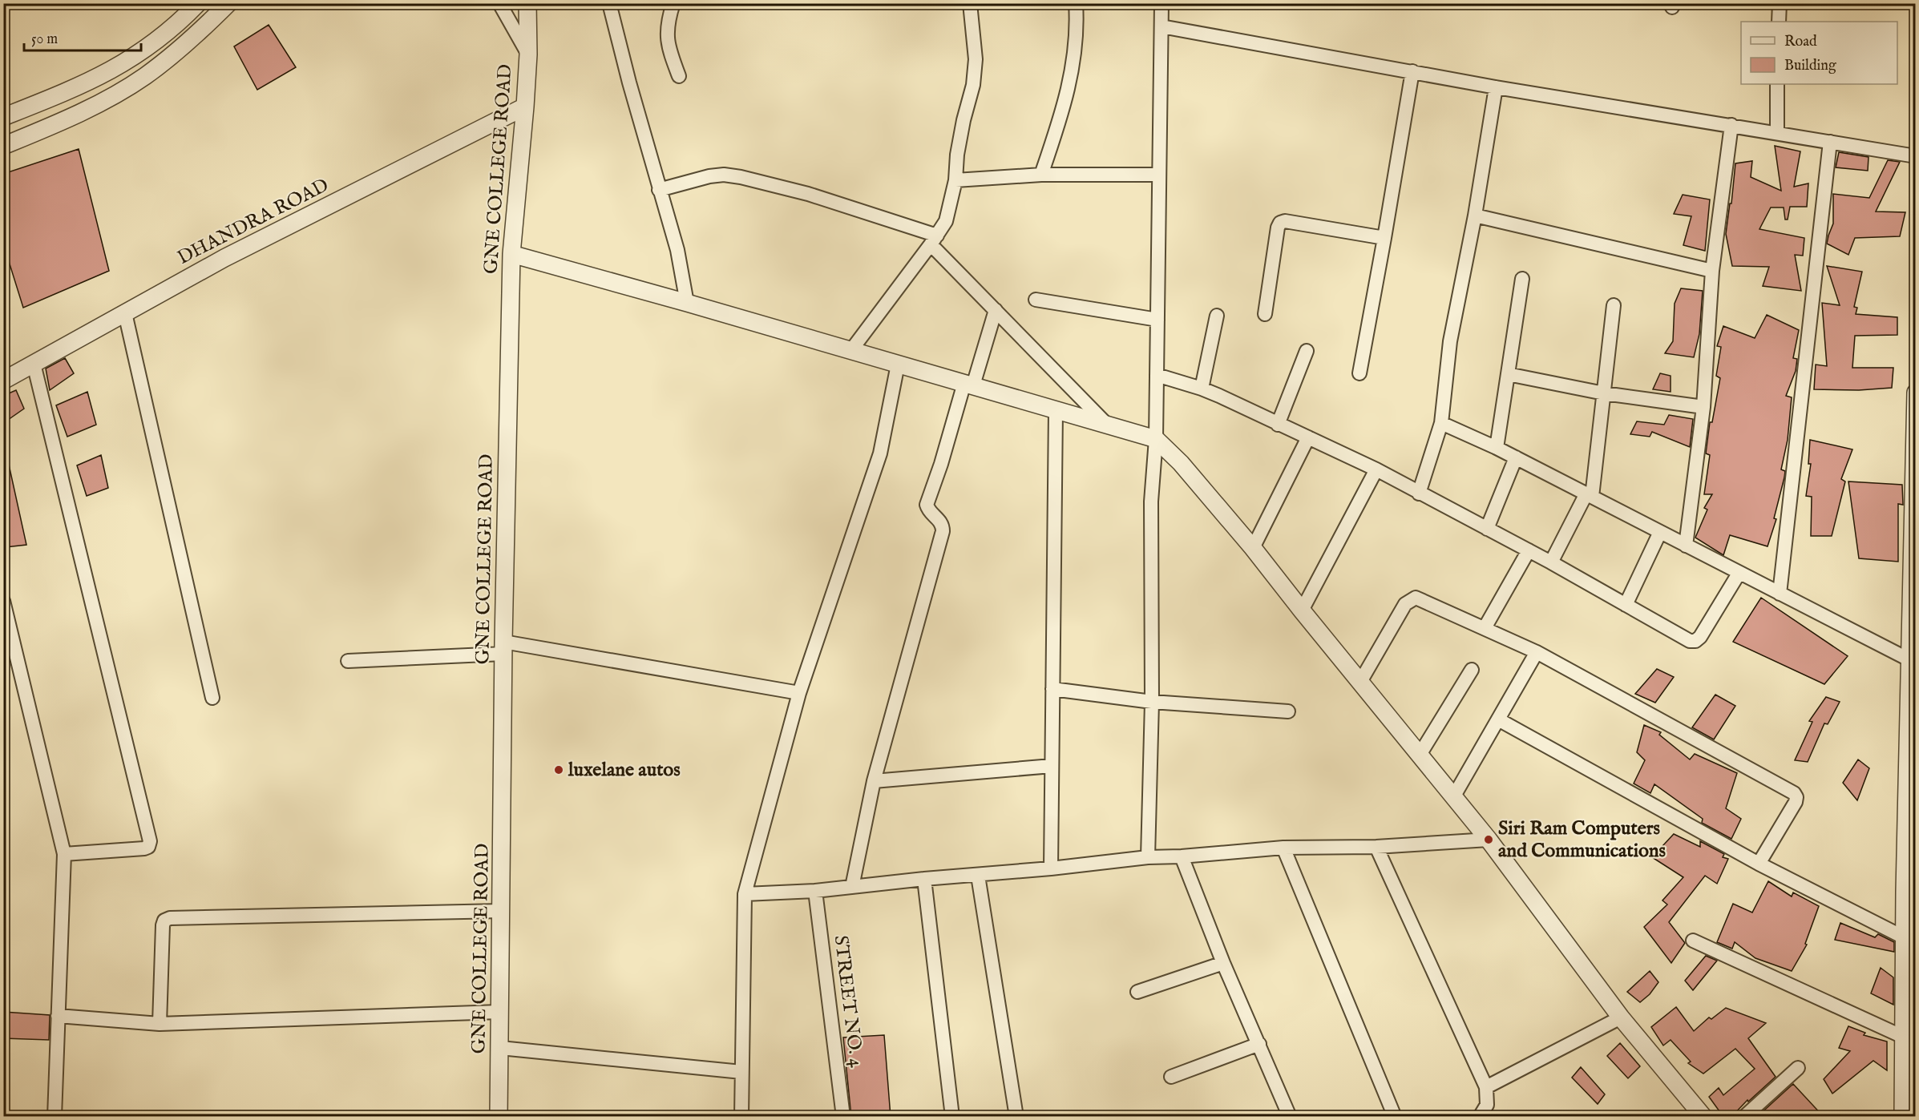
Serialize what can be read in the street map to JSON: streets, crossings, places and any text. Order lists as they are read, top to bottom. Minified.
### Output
{"streets":{"street":["GNE COLLEGE ROAD","DHANDRA ROAD","STREET NO. 4"]},"crossings":[["GNE COLLEGE ROAD","DHANDRA ROAD"]],"places":["luxelane autos","Siri Ram Computers and Communications"],"legend":["Road","Building"],"scale_bar":"50 m"}
